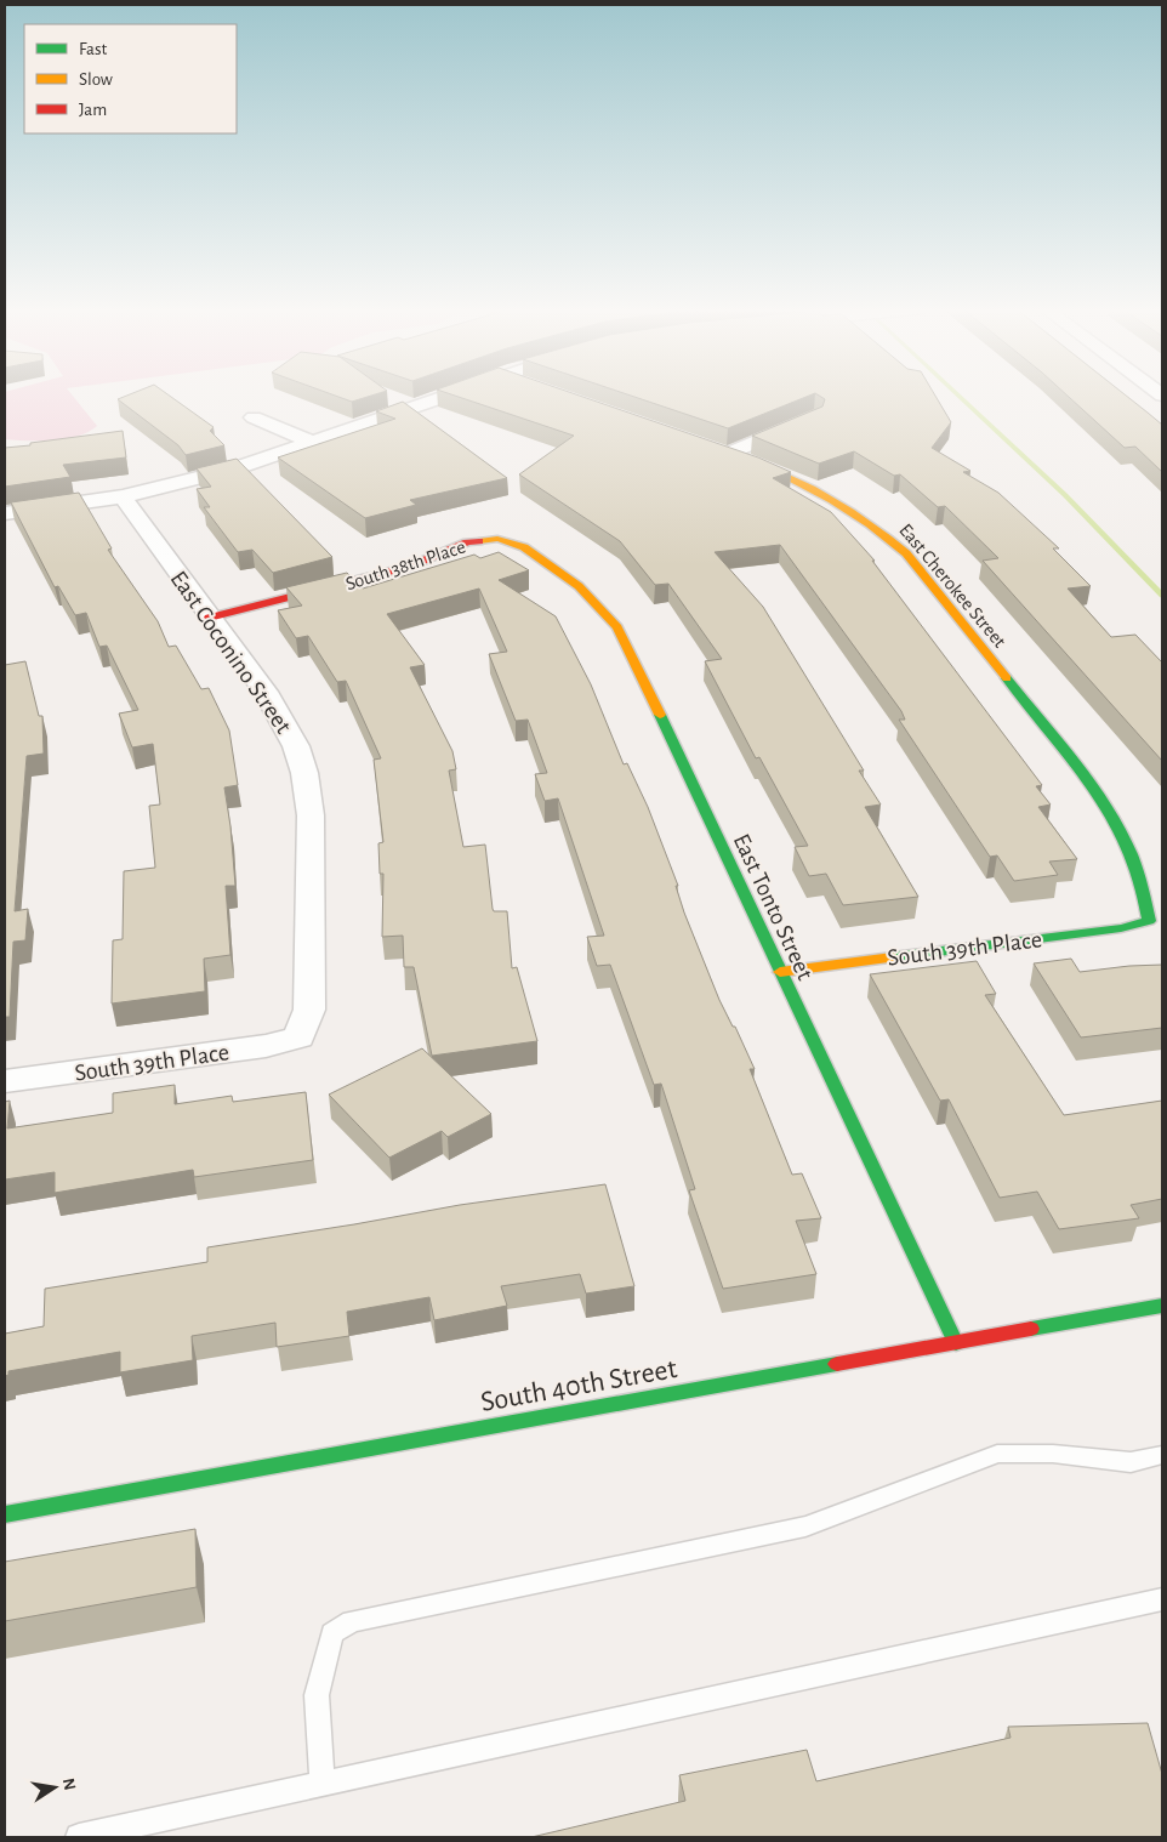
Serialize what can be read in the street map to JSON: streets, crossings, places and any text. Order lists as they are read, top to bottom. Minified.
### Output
{"streets":{"street":["South 38th Place","East Cherokee Street","East Coconino Street","East Tonto Street","South 39th Place","South 40th Street"]},"crossings":[["South 38th Place","East Coconino Street"],["South 38th Place","East Tonto Street"],["East Cherokee Street","South 39th Place"],["East Coconino Street","South 39th Place"],["East Tonto Street","South 39th Place"],["East Tonto Street","South 40th Street"]],"legend":["Fast","Slow","Jam"],"north":"right"}
